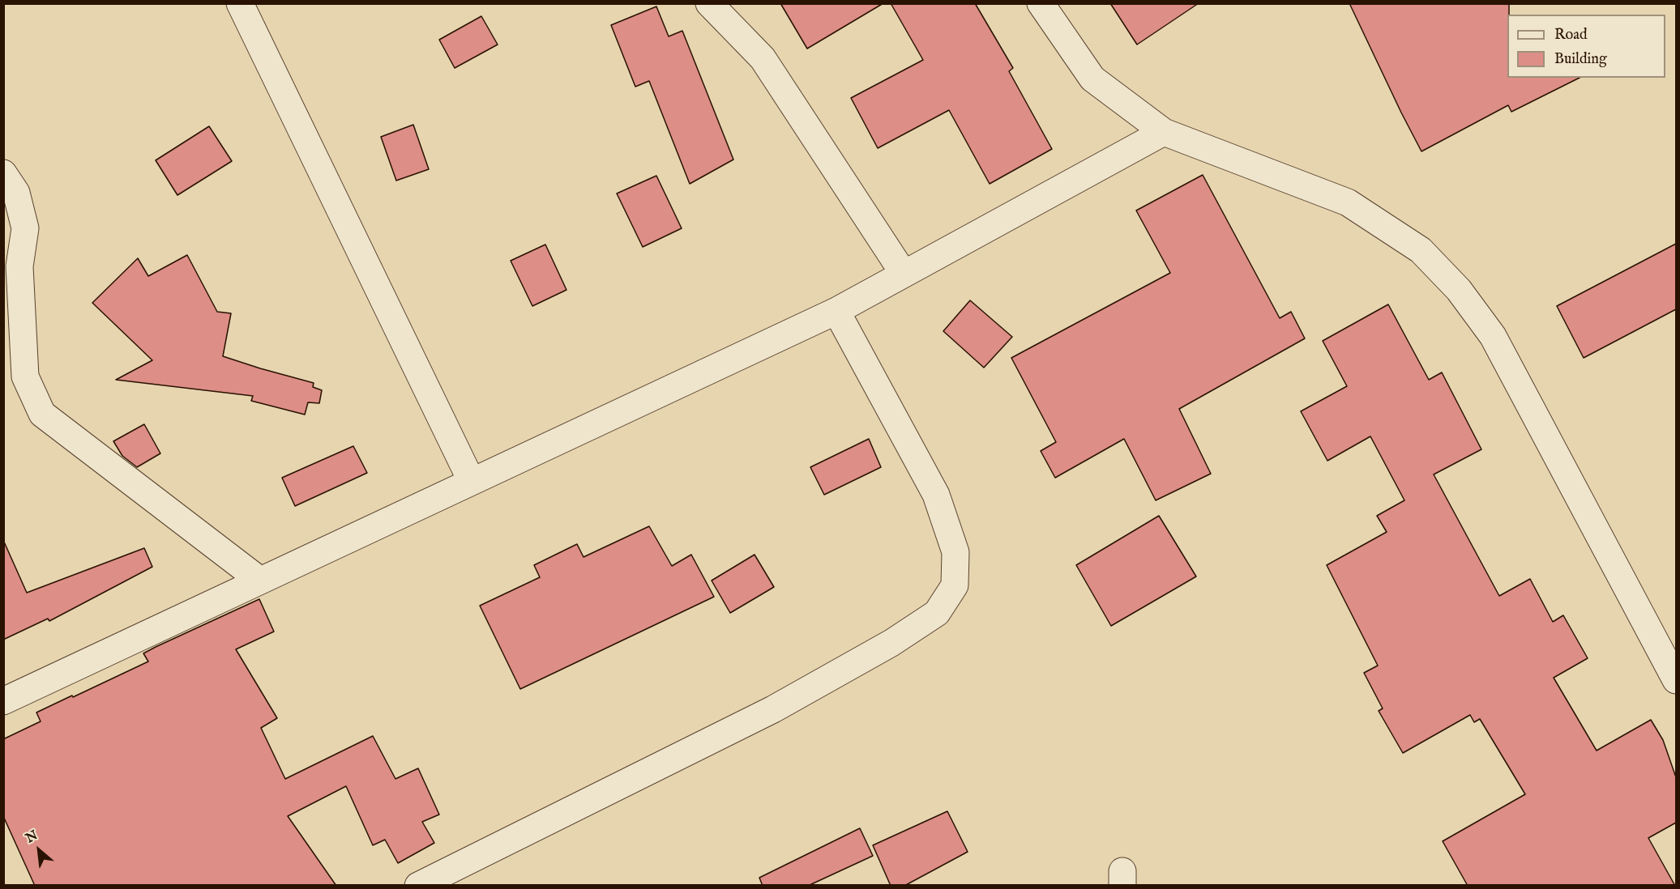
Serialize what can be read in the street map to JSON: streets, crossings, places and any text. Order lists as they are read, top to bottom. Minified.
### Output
{"legend":["Road","Building"],"north":"top left"}
